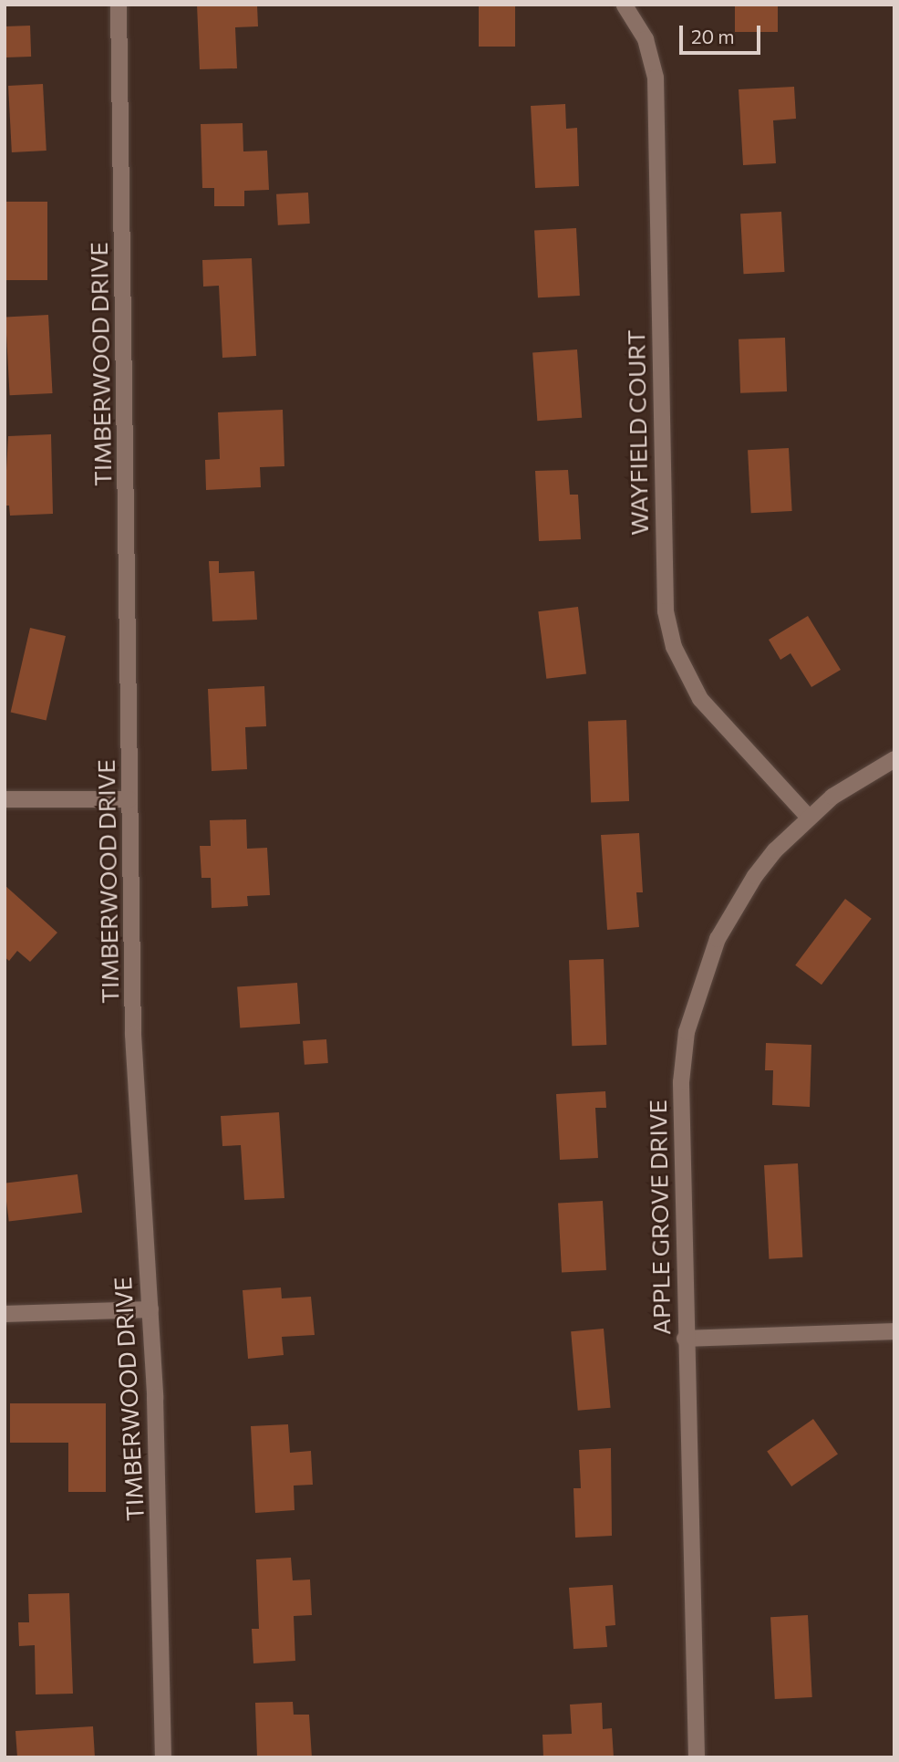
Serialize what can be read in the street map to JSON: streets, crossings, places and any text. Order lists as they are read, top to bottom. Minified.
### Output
{"streets":{"street":["TIMBERWOOD DRIVE","WAYFIELD COURT","APPLE GROVE DRIVE"]},"crossings":[["WAYFIELD COURT","APPLE GROVE DRIVE"]],"scale_bar":"20 m"}
